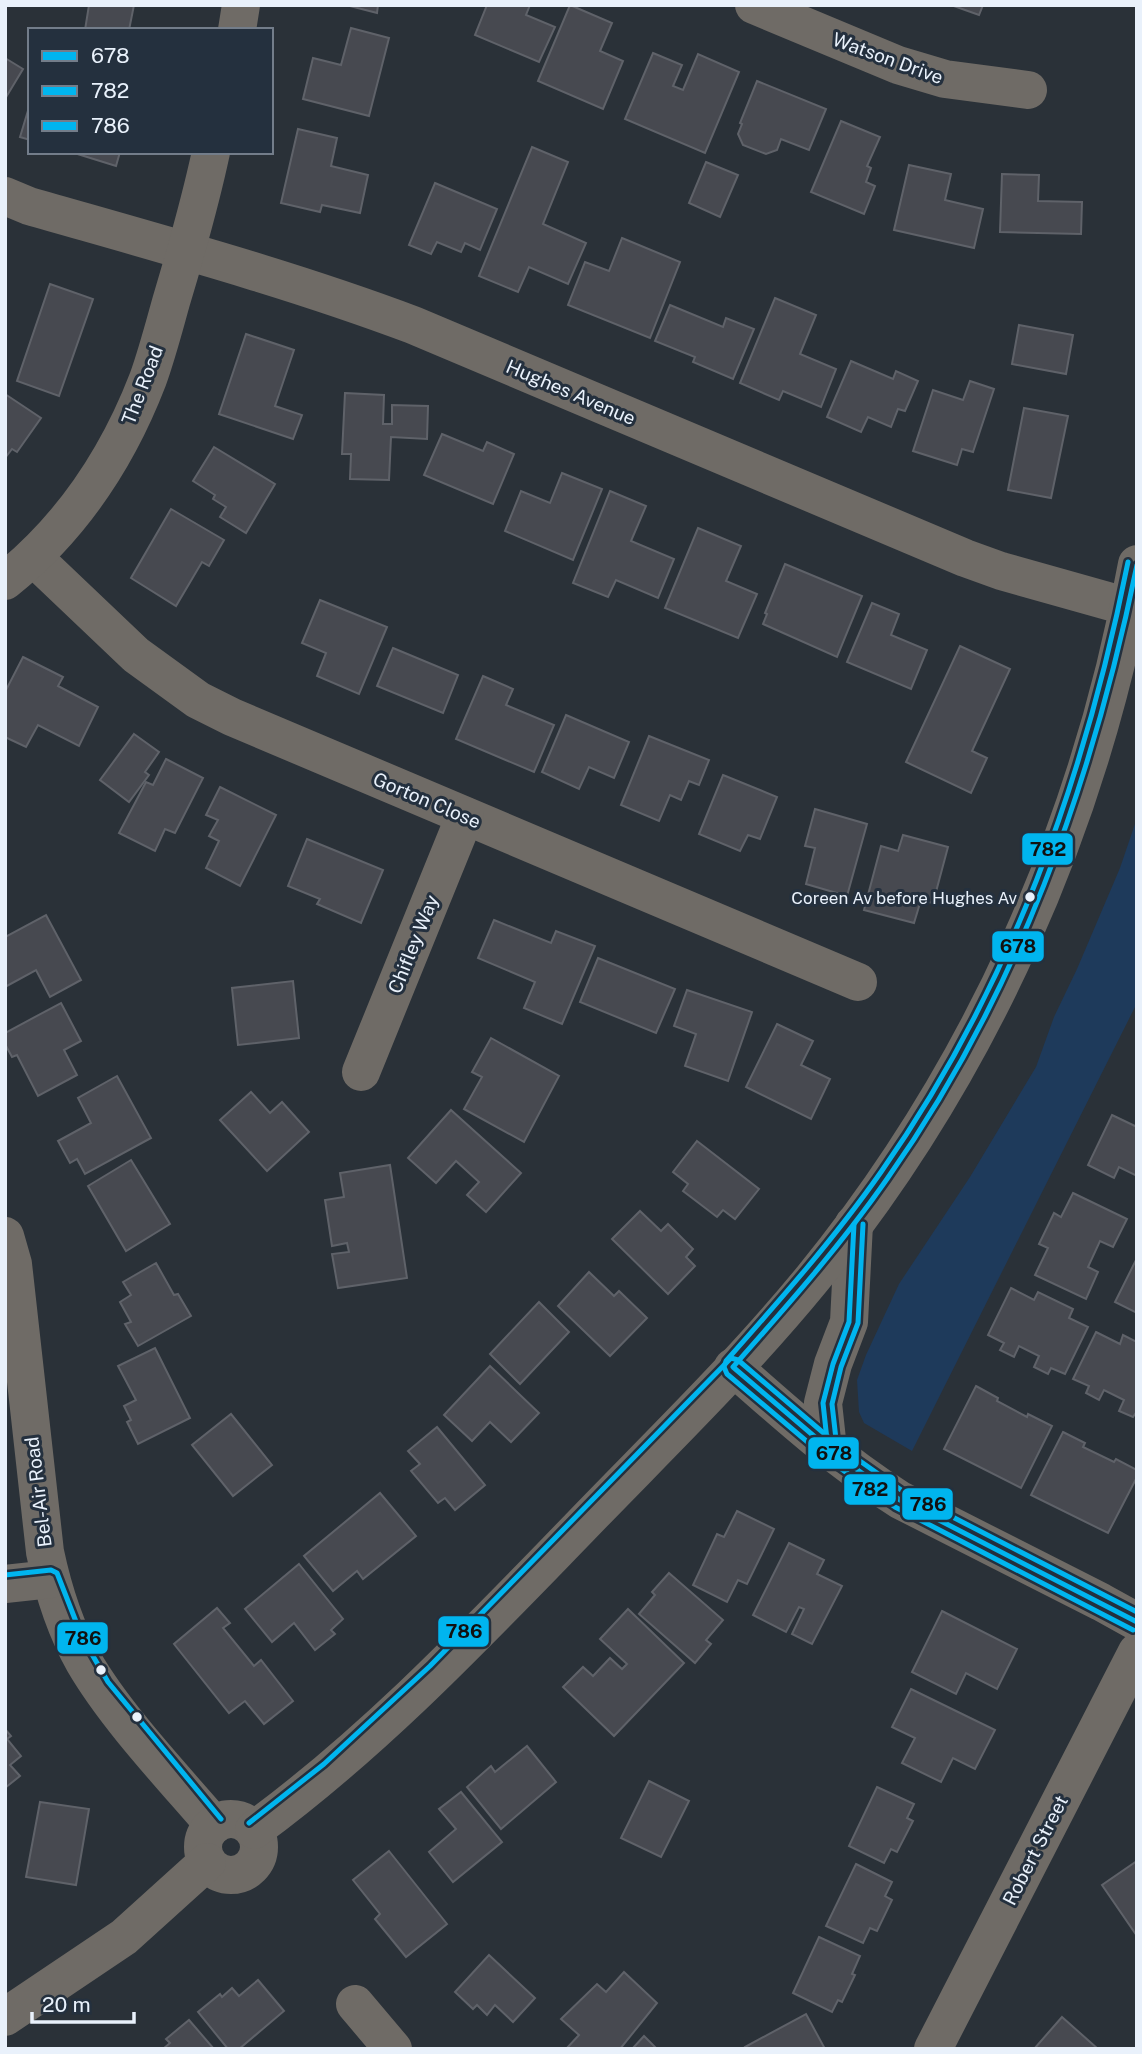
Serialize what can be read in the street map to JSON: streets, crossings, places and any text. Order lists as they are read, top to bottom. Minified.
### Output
{"streets":{"street":["Watson Drive","The Road","Hughes Avenue","Gorton Close","Chifley Way","Bel-Air Road","Robert Street"]},"crossings":[["The Road","Hughes Avenue"],["The Road","Gorton Close"],["Gorton Close","Chifley Way"]],"places":["Coreen Av before Hughes Av"],"lines":["transit line 782","transit line 678","transit line 786"],"legend":["678","782","786"],"scale_bar":"20 m"}
